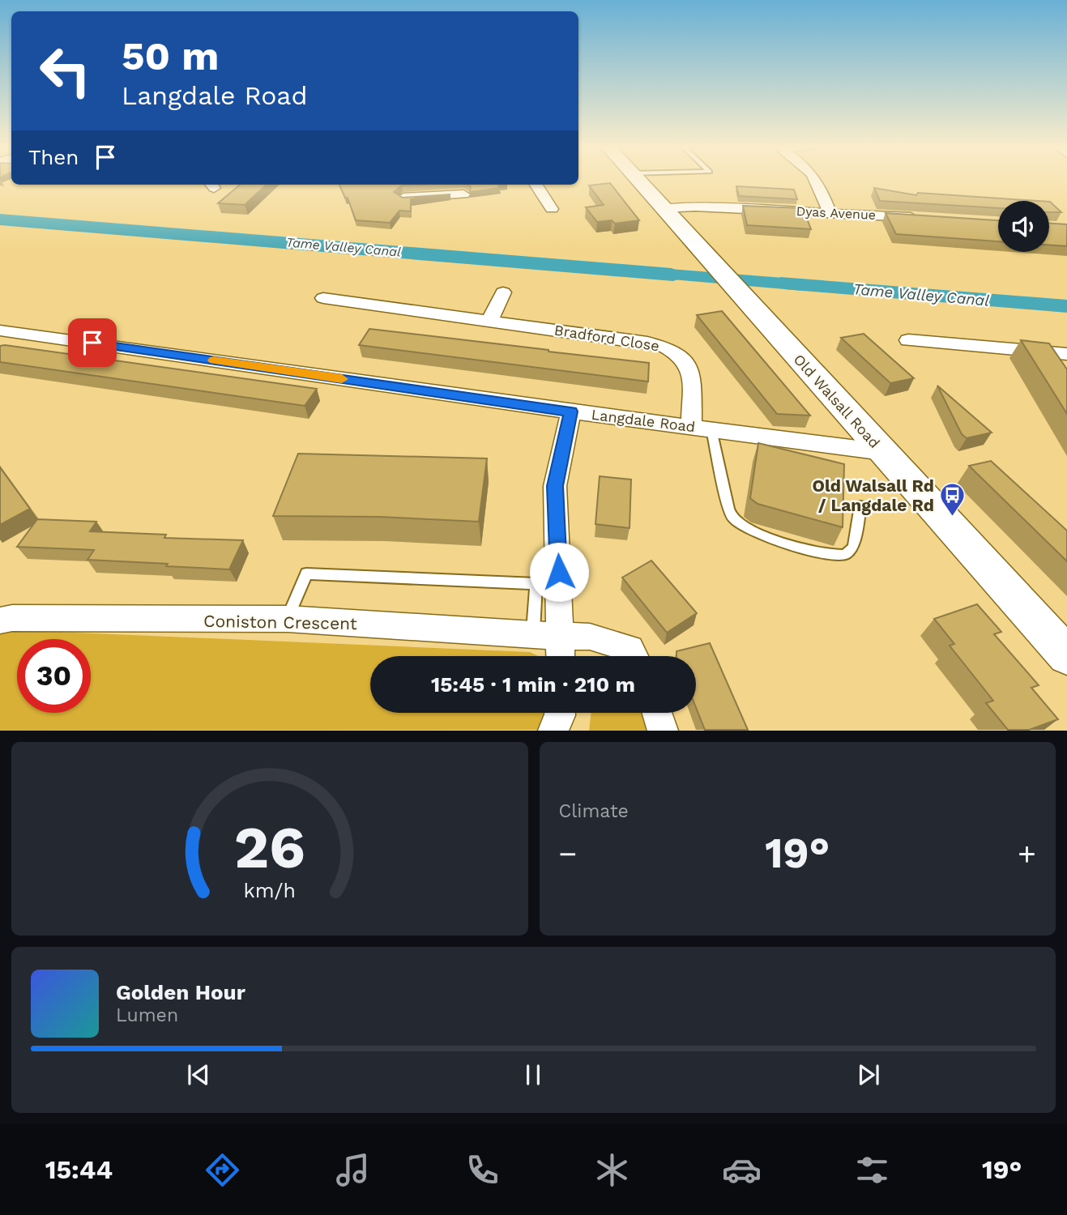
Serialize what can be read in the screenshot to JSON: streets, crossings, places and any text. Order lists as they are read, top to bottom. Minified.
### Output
{"streets":{"main road":["Old Walsall Road"],"street":["Dyas Avenue","Bradford Close","Langdale Road","Coniston Crescent"]},"crossings":[["Dyas Avenue","Old Walsall Road"],["Bradford Close","Langdale Road"],["Old Walsall Road","Langdale Road"]],"water":["Tame Valley Canal"],"places":{"bus stop":["Old Walsall Rd / Langdale Rd"]},"page":{"turn":["50 m","Langdale Road"],"then":"Then","limit":"30","trip":"15:45 · 1 min · 210 m","tile":"Climate","heat":["−","19°","+"],"song":["Golden Hour","Lumen"],"tabs":["15:44","19°"],"gauge":["26","km/h"]}}
